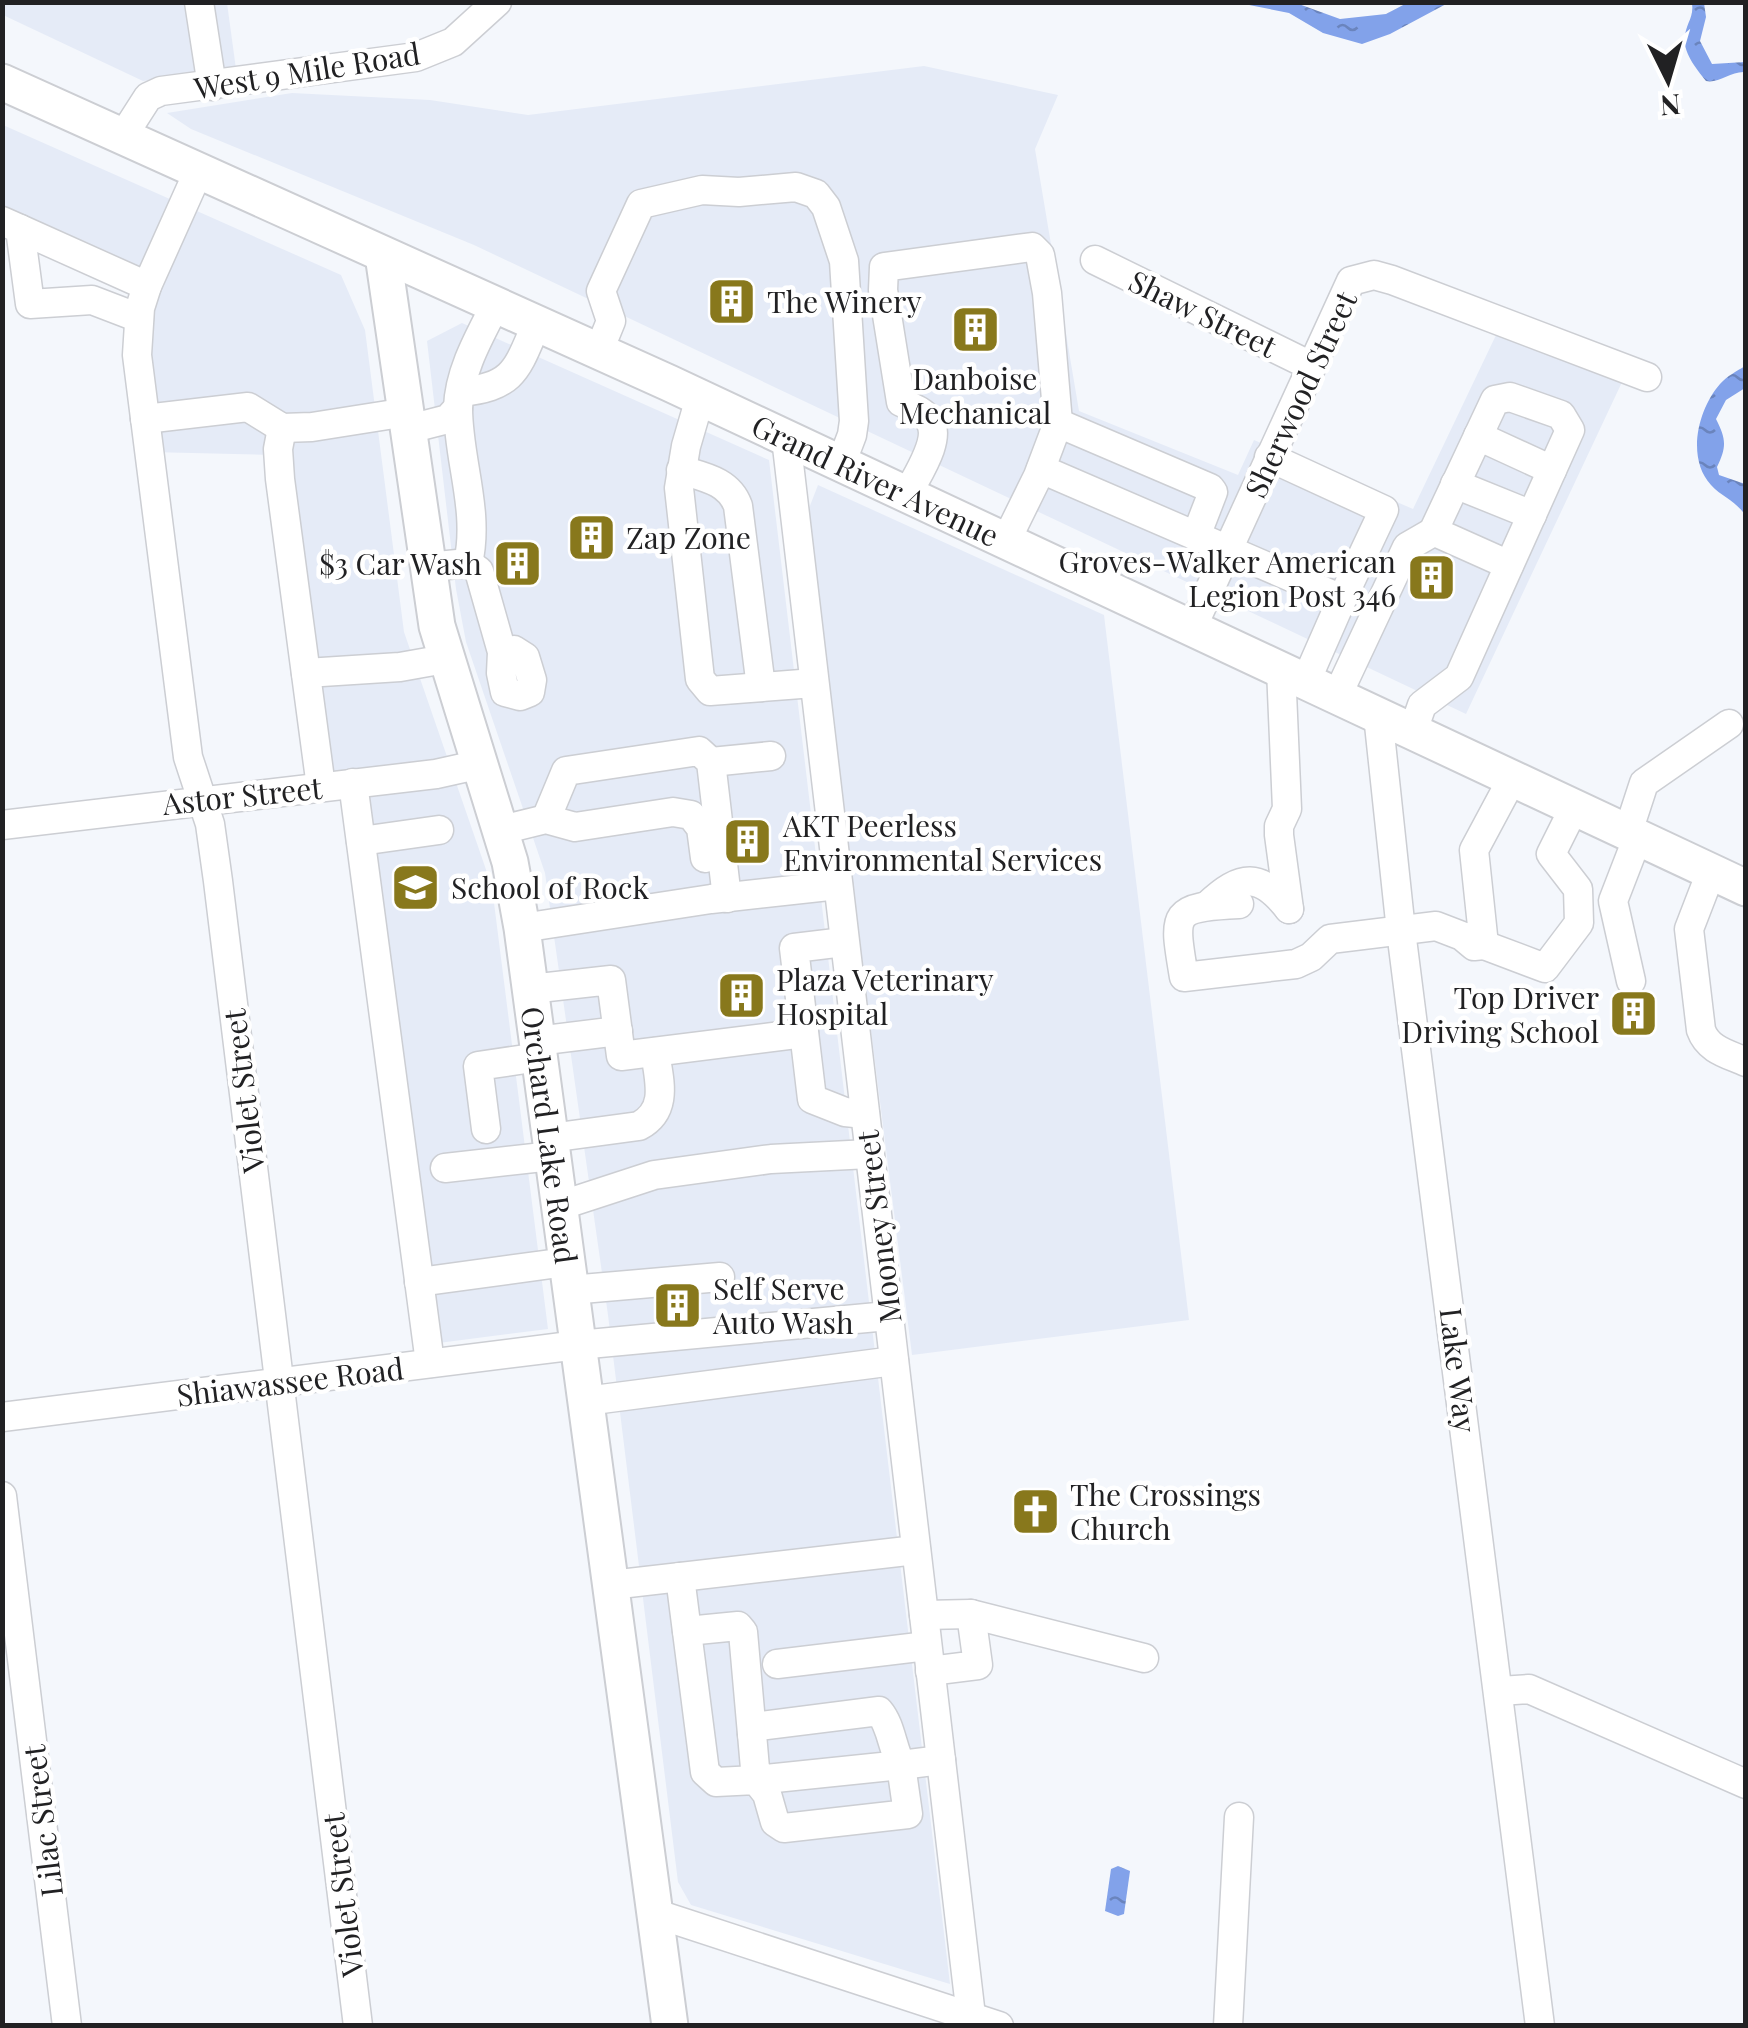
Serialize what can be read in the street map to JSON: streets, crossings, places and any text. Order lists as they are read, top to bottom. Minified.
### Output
{"streets":{"main road":["Grand River Avenue","Orchard Lake Road"],"street":["West 9 Mile Road","Shaw Street","Sherwood Street","Astor Street","Violet Street","Mooney Street","Lake Way","Shiawassee Road","Lilac Street"]},"crossings":[["West 9 Mile Road","Grand River Avenue"],["Shaw Street","Sherwood Street"],["Sherwood Street","Grand River Avenue"],["Grand River Avenue","Violet Street"],["Grand River Avenue","Orchard Lake Road"],["Grand River Avenue","Mooney Street"],["Grand River Avenue","Lake Way"],["Astor Street","Violet Street"],["Astor Street","Orchard Lake Road"],["Violet Street","Shiawassee Road"],["Orchard Lake Road","Shiawassee Road"],["Mooney Street","Shiawassee Road"]],"places":{"building":["The Winery","Danboise Mechanical","Zap Zone","$3 Car Wash","Groves-Walker American Legion Post 346","AKT Peerless Environmental Services","Plaza Veterinary Hospital","Top Driver Driving School","Self Serve Auto Wash"],"school or university":["School of Rock"],"church":["The Crossings Church"]},"north":"bottom"}
